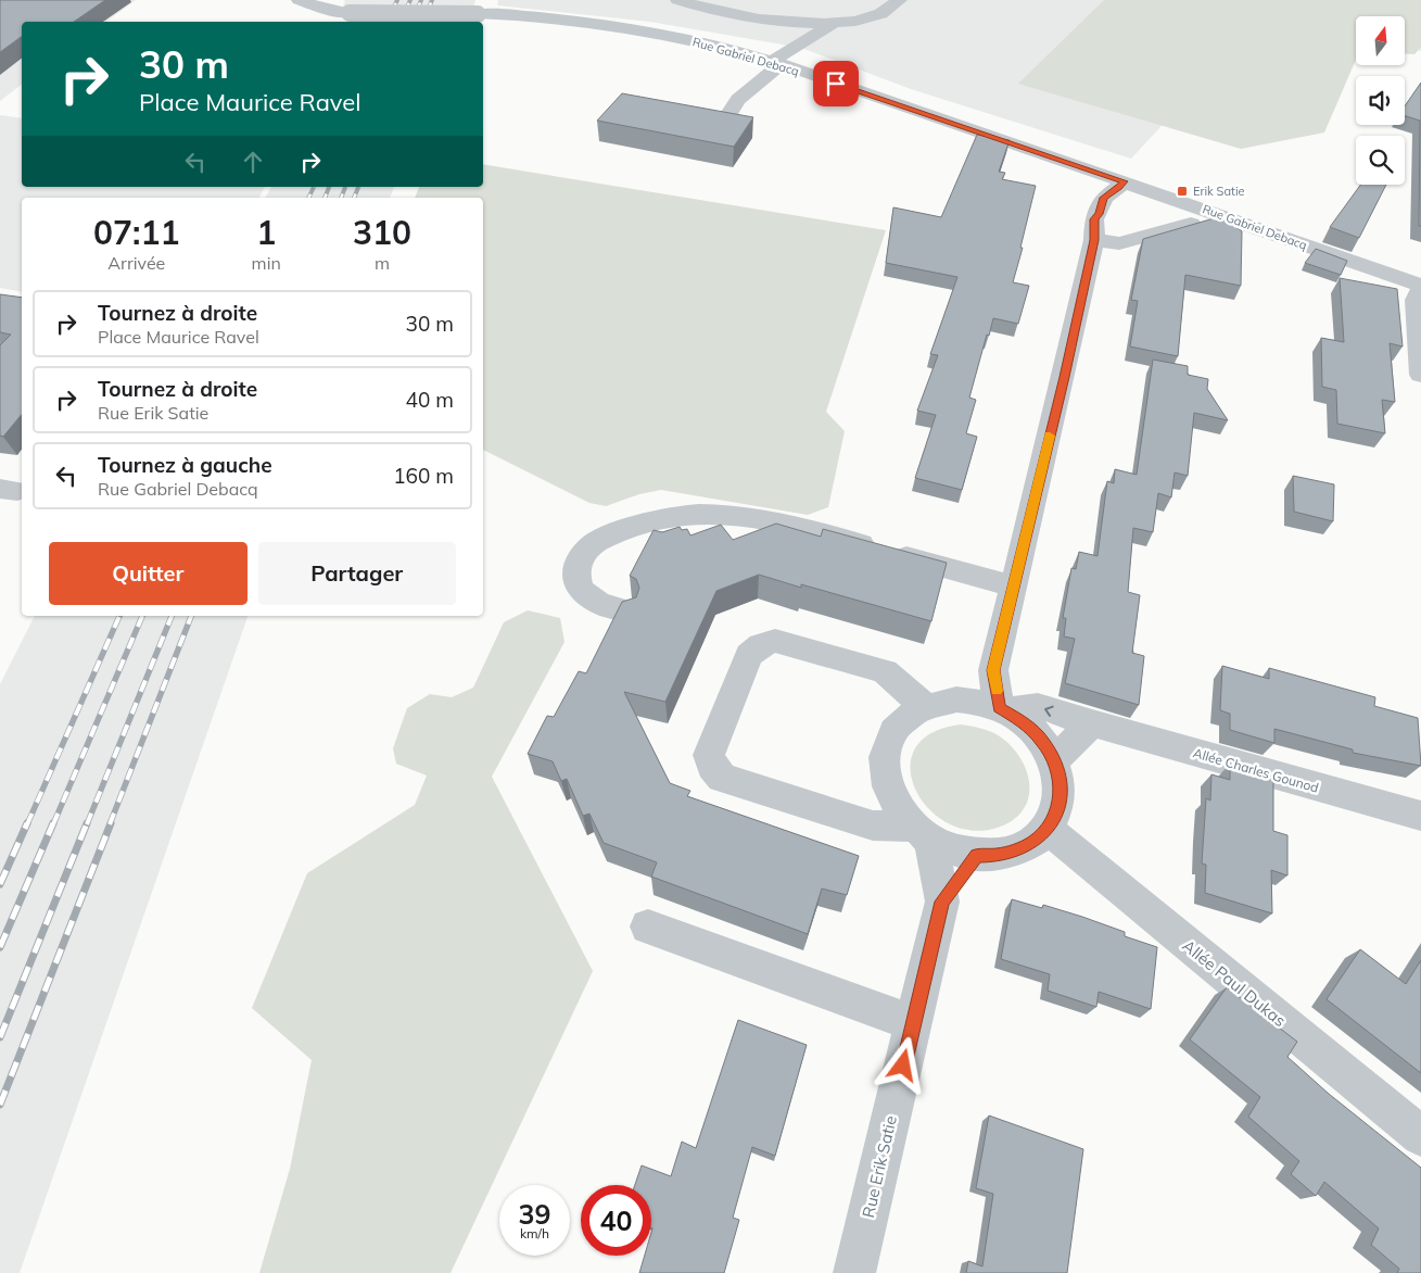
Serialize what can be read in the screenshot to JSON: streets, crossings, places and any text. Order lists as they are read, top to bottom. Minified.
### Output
{"streets":{"street":["Rue Gabriel Debacq","Allée Charles Gounod","Allée Paul Dukas","Rue Erik Satie"]},"crossings":[["Allée Charles Gounod","Allée Paul Dukas"],["Allée Charles Gounod","Rue Erik Satie"],["Allée Paul Dukas","Rue Erik Satie"]],"places":{"transit":["Erik Satie"]},"north":"top","page":{"turn":["30 m","Place Maurice Ravel"],"eta":["07:11","Arrivée","1","min","310","m"],"list":[{"name":"Tournez à droite","note":"Place Maurice Ravel","value":"30 m"},{"name":"Tournez à droite","note":"Rue Erik Satie","value":"40 m"},{"name":"Tournez à gauche","note":"Rue Gabriel Debacq","value":"160 m"}],"buttons":["Quitter","Partager"],"speed":"39 km/h","limit":"40"}}
